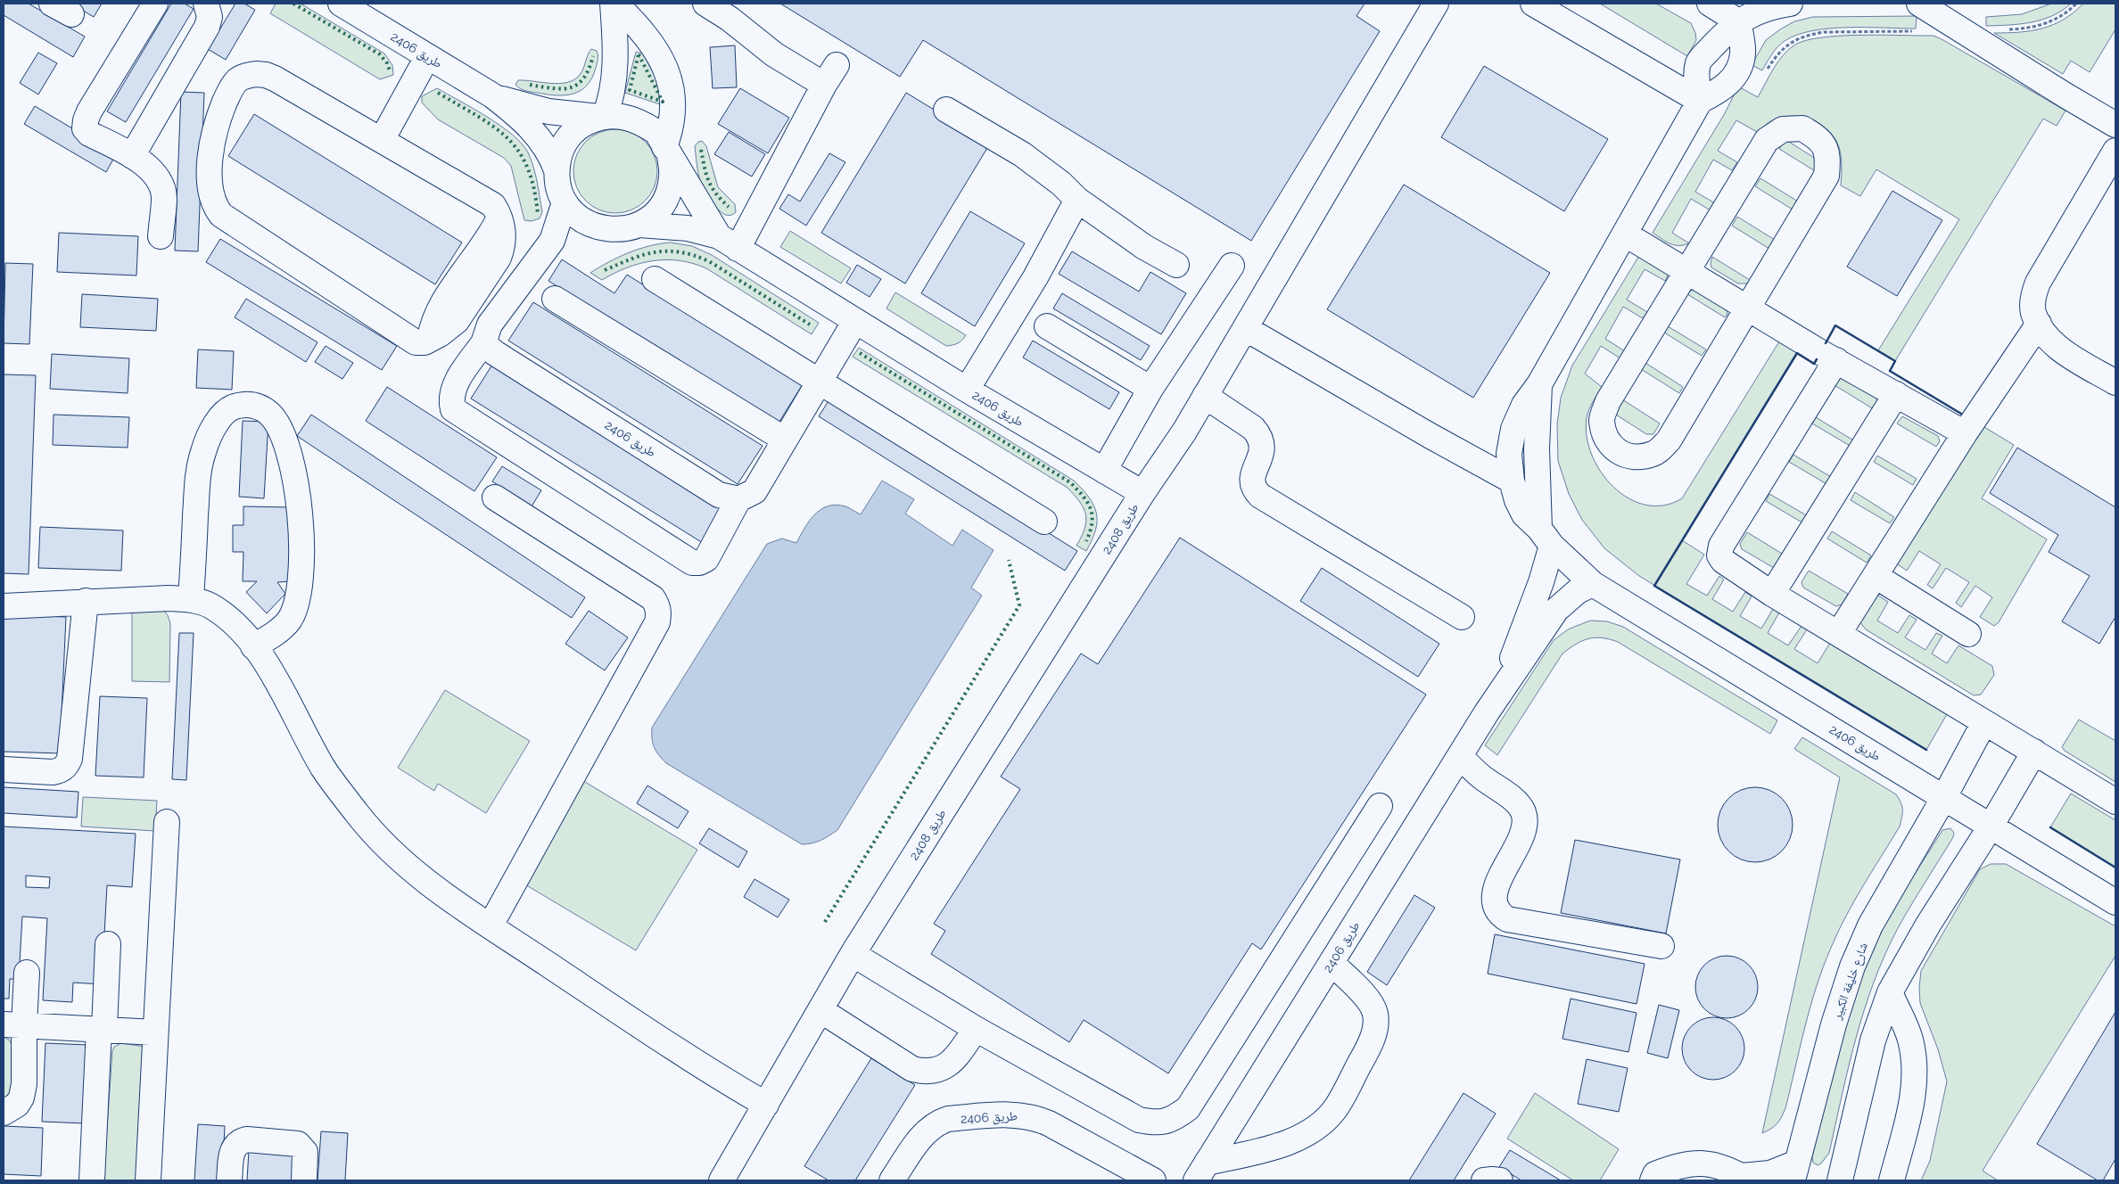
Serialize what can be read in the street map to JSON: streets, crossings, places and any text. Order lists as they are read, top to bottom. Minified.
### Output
{"streets":{"street":["طريق 2406","طريق 2408","شارع خليفة الكبير"]},"crossings":[["طريق 2406","طريق 2408"],["طريق 2406","شارع خليفة الكبير"]]}
